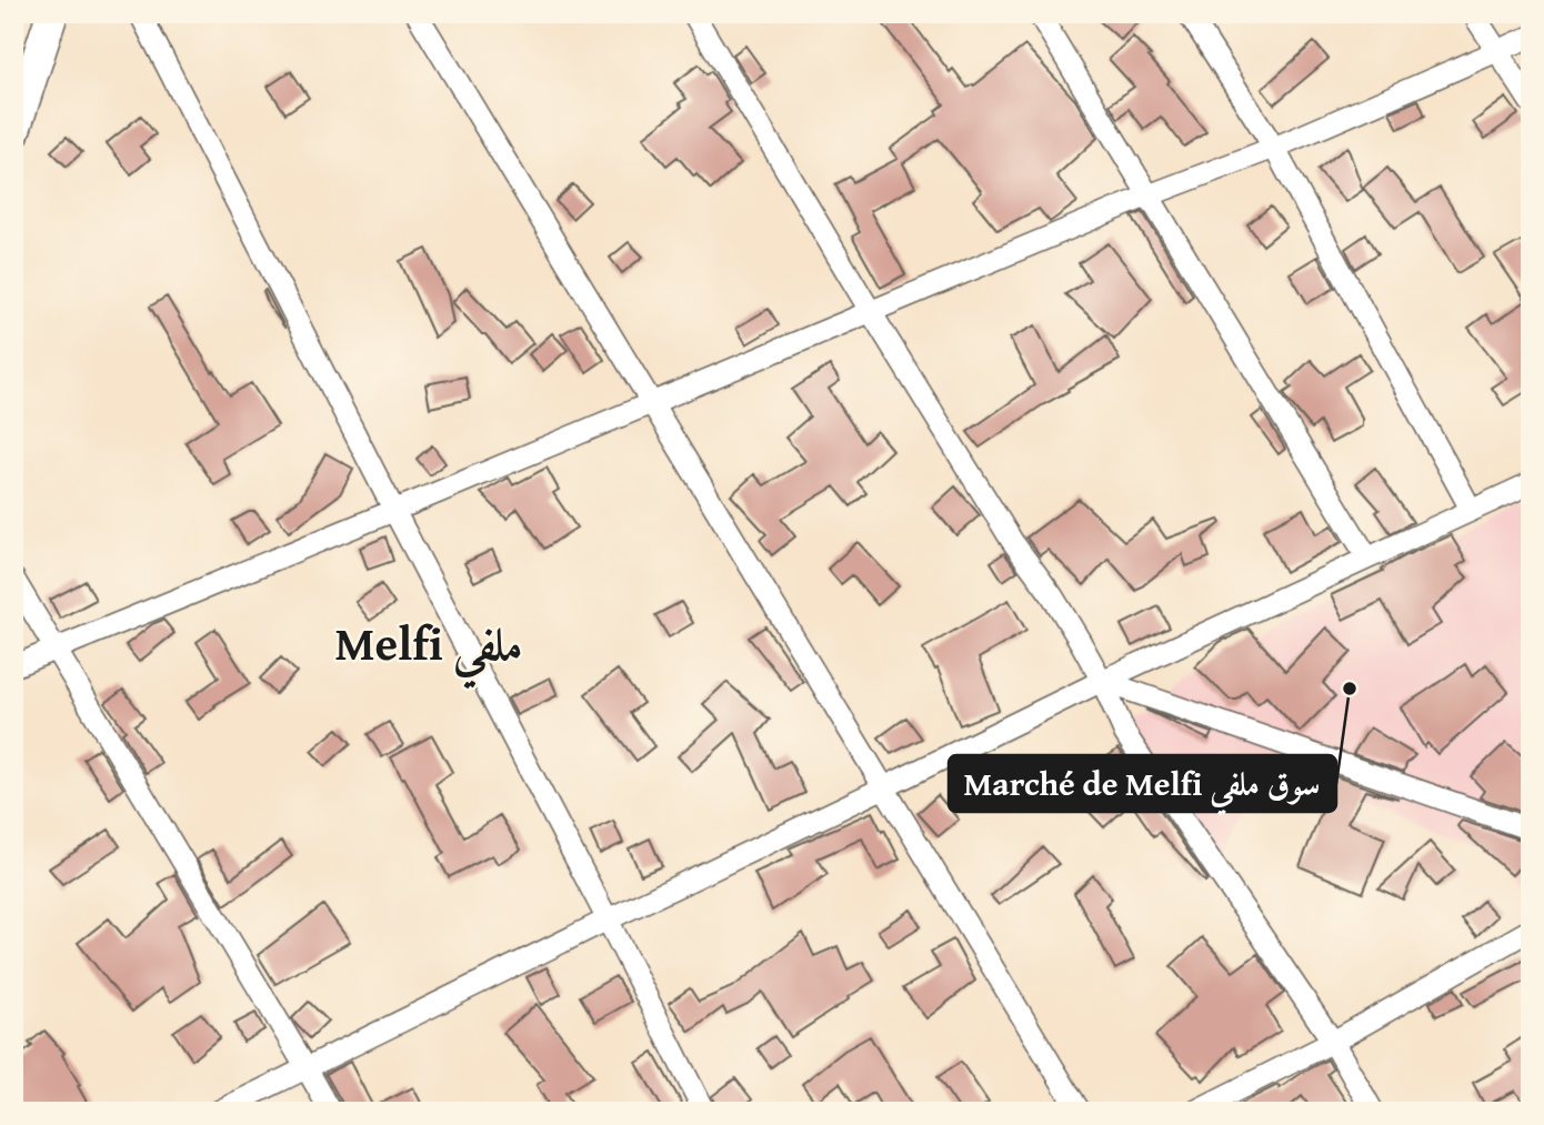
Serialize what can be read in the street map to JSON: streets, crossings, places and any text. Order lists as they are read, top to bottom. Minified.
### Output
{"districts":["Melfi ملفي"],"places":["Marché de Melfi سوق ملفي"]}
